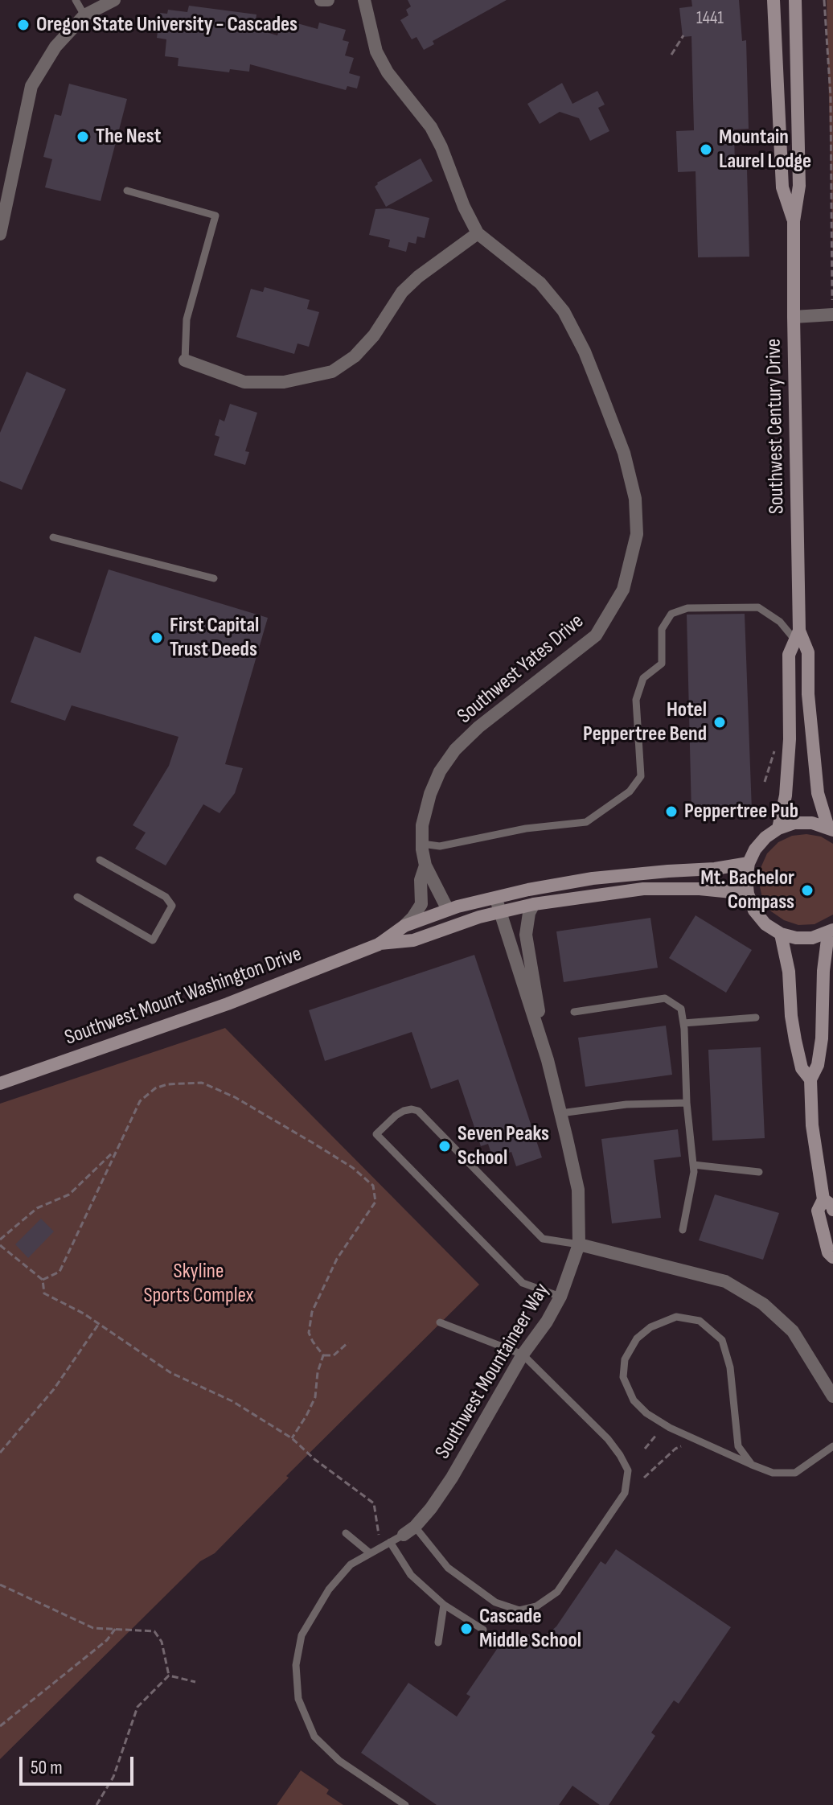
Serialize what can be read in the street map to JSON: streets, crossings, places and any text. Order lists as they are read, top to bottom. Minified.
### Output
{"streets":{"main road":["Southwest Century Drive","Southwest Mount Washington Drive"],"street":["Southwest Yates Drive","Southwest Mountaineer Way"]},"crossings":[["Southwest Yates Drive","Southwest Mount Washington Drive"],["Southwest Mount Washington Drive","Southwest Mountaineer Way"]],"parks":["Skyline Sports Complex"],"places":["Oregon State University - Cascades","The Nest","Mountain Laurel Lodge","First Capital Trust Deeds","Hotel Peppertree Bend","Peppertree Pub","Mt. Bachelor Compass","Seven Peaks School","Cascade Middle School"],"house_numbers":["1441"],"scale_bar":"50 m"}
